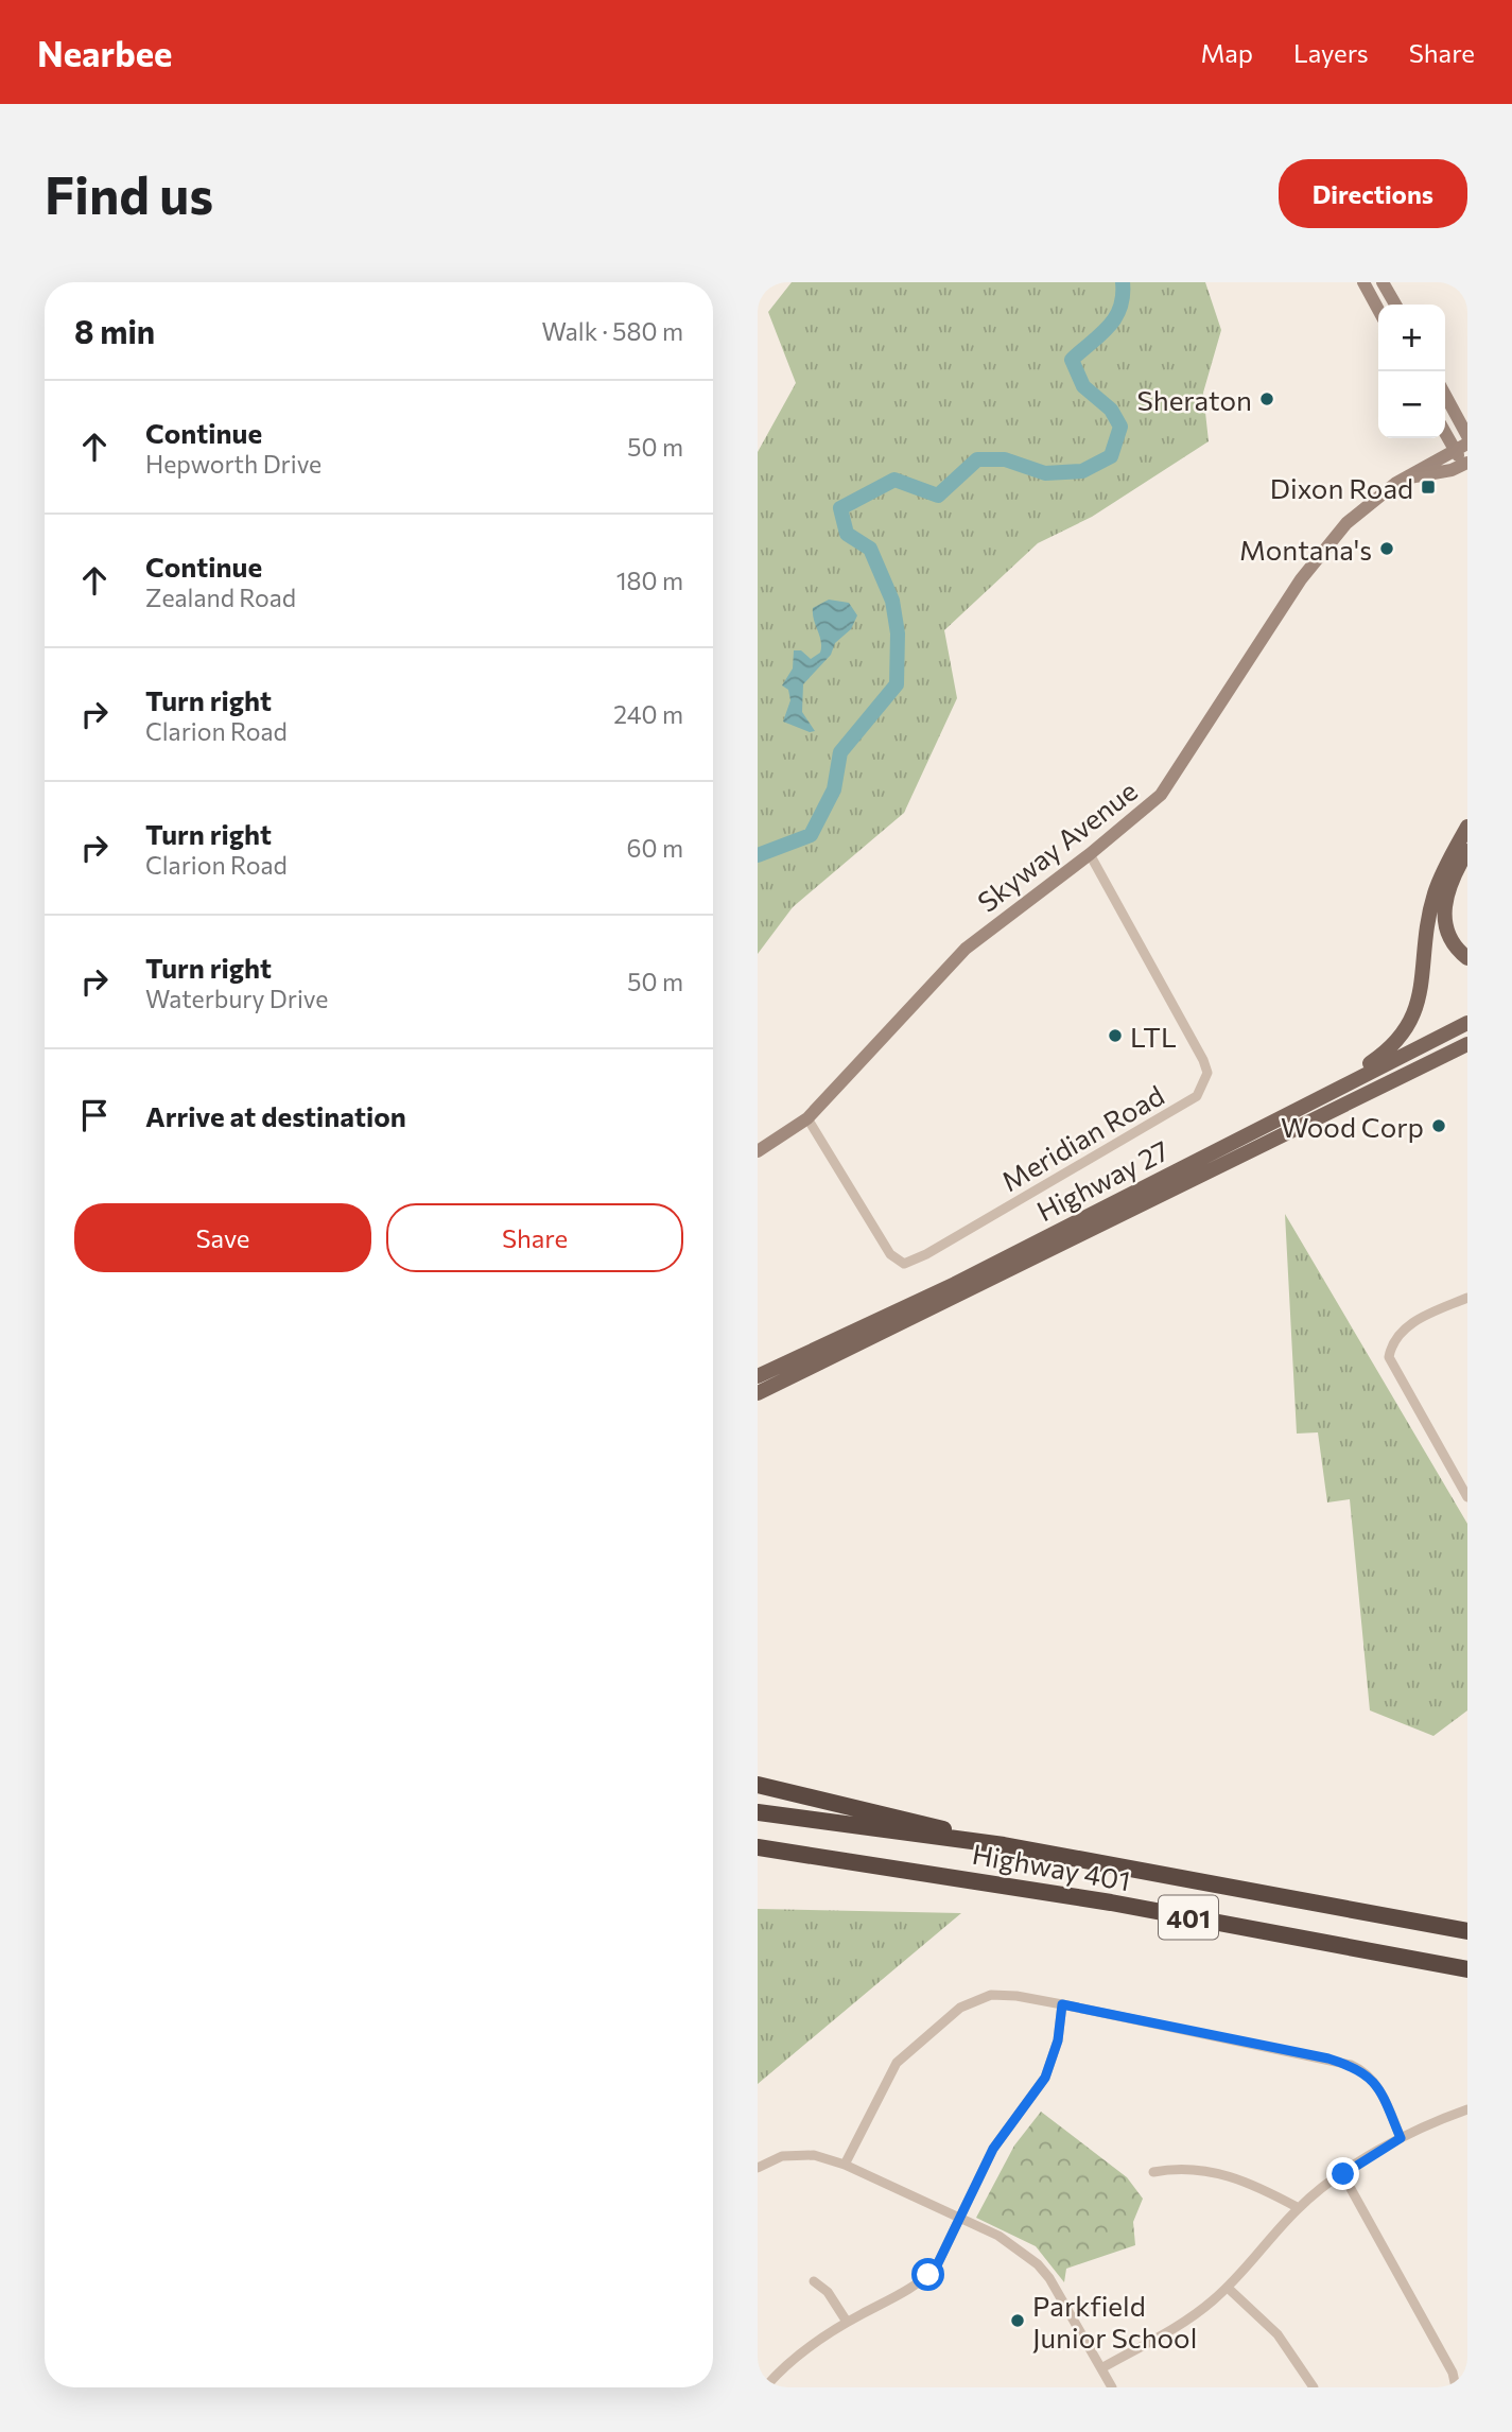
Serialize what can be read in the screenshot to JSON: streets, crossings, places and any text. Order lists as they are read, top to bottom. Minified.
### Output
{"streets":{"highway":["Highway 401","401"],"main road":["Highway 27"],"street":["Skyway Avenue","Meridian Road"]},"crossings":[["Skyway Avenue","Meridian Road"]],"places":{"other":["Sheraton","Montana's","LTL","Wood Corp","Parkfield Junior School"],"transit":["Dixon Road"]},"page":{"header":"Nearbee","nav":["Map","Layers","Share"],"buttons":["Directions",["Save","Share"]],"title":"Find us","heading":["8 min","Walk · 580 m"],"map_buttons":["+","−"],"list":[["Continue","Hepworth Drive","50 m"],["Continue","Zealand Road","180 m"],["Turn right","Clarion Road","240 m"],["Turn right","Clarion Road","60 m"],["Turn right","Waterbury Drive","50 m"],"Arrive at destination"]}}
